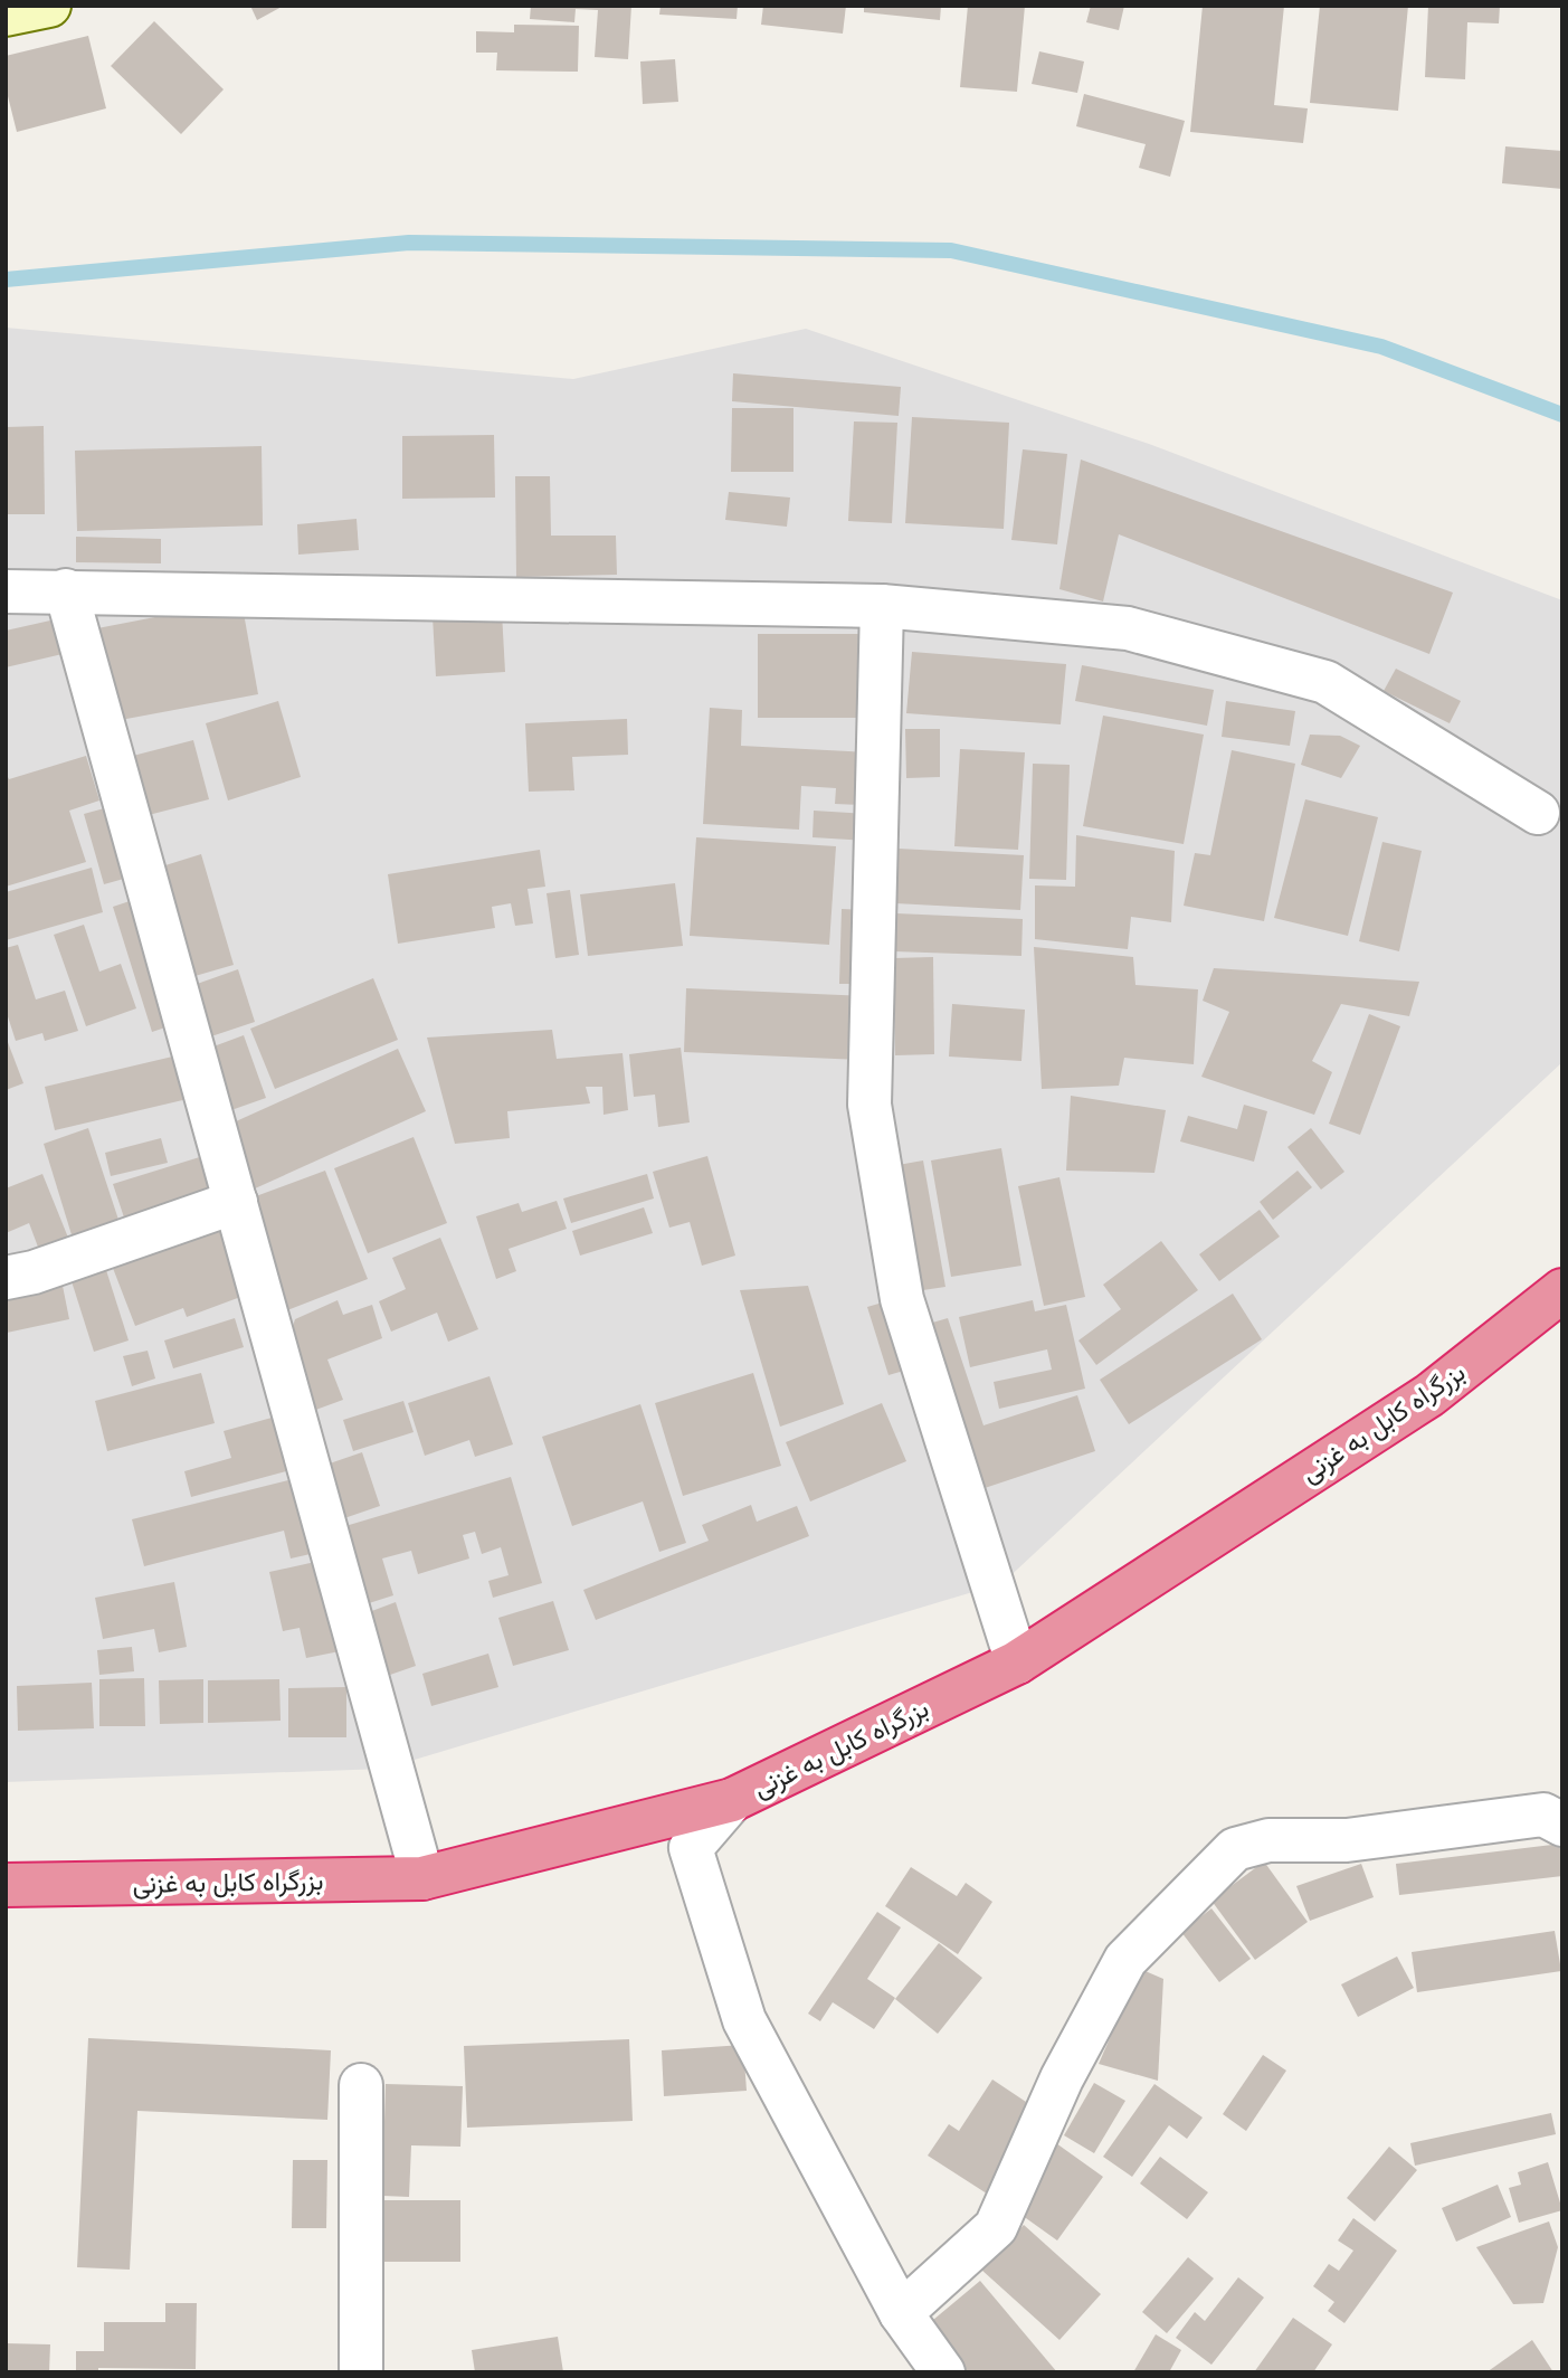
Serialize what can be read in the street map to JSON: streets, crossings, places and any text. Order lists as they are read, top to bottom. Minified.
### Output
{"streets":{"highway":["بزرگراه کابل به غزنی"]}}
